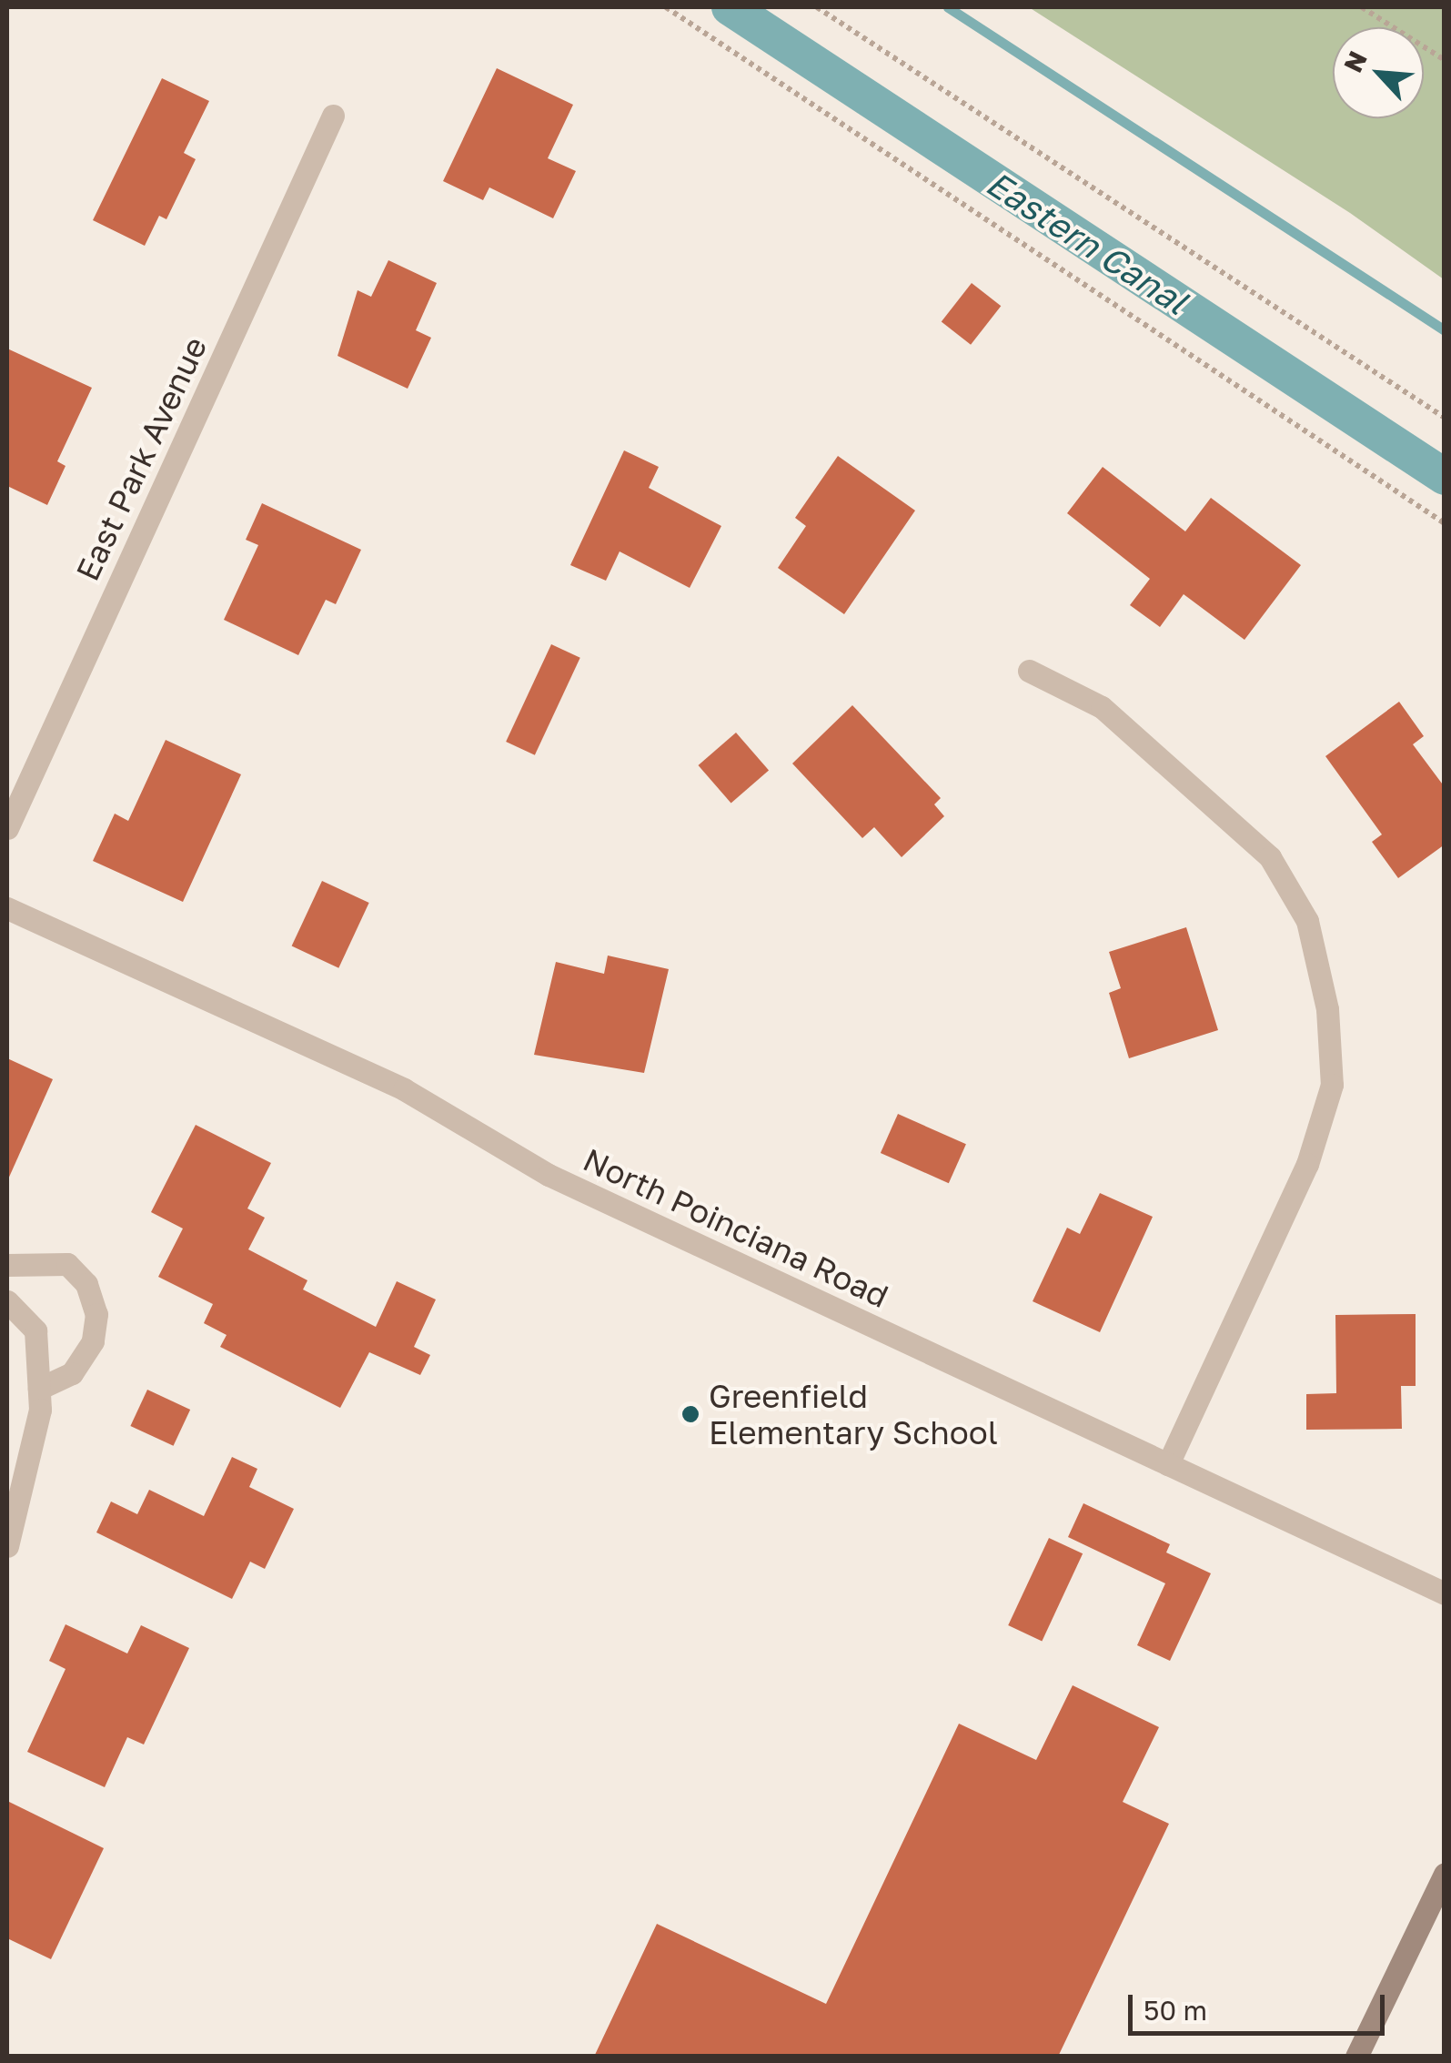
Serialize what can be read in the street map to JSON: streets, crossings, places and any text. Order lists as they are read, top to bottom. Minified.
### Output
{"streets":{"street":["East Park Avenue","North Poinciana Road"]},"water":["Eastern Canal"],"places":["Greenfield Elementary School"],"scale_bar":"50 m","north":"top left"}
